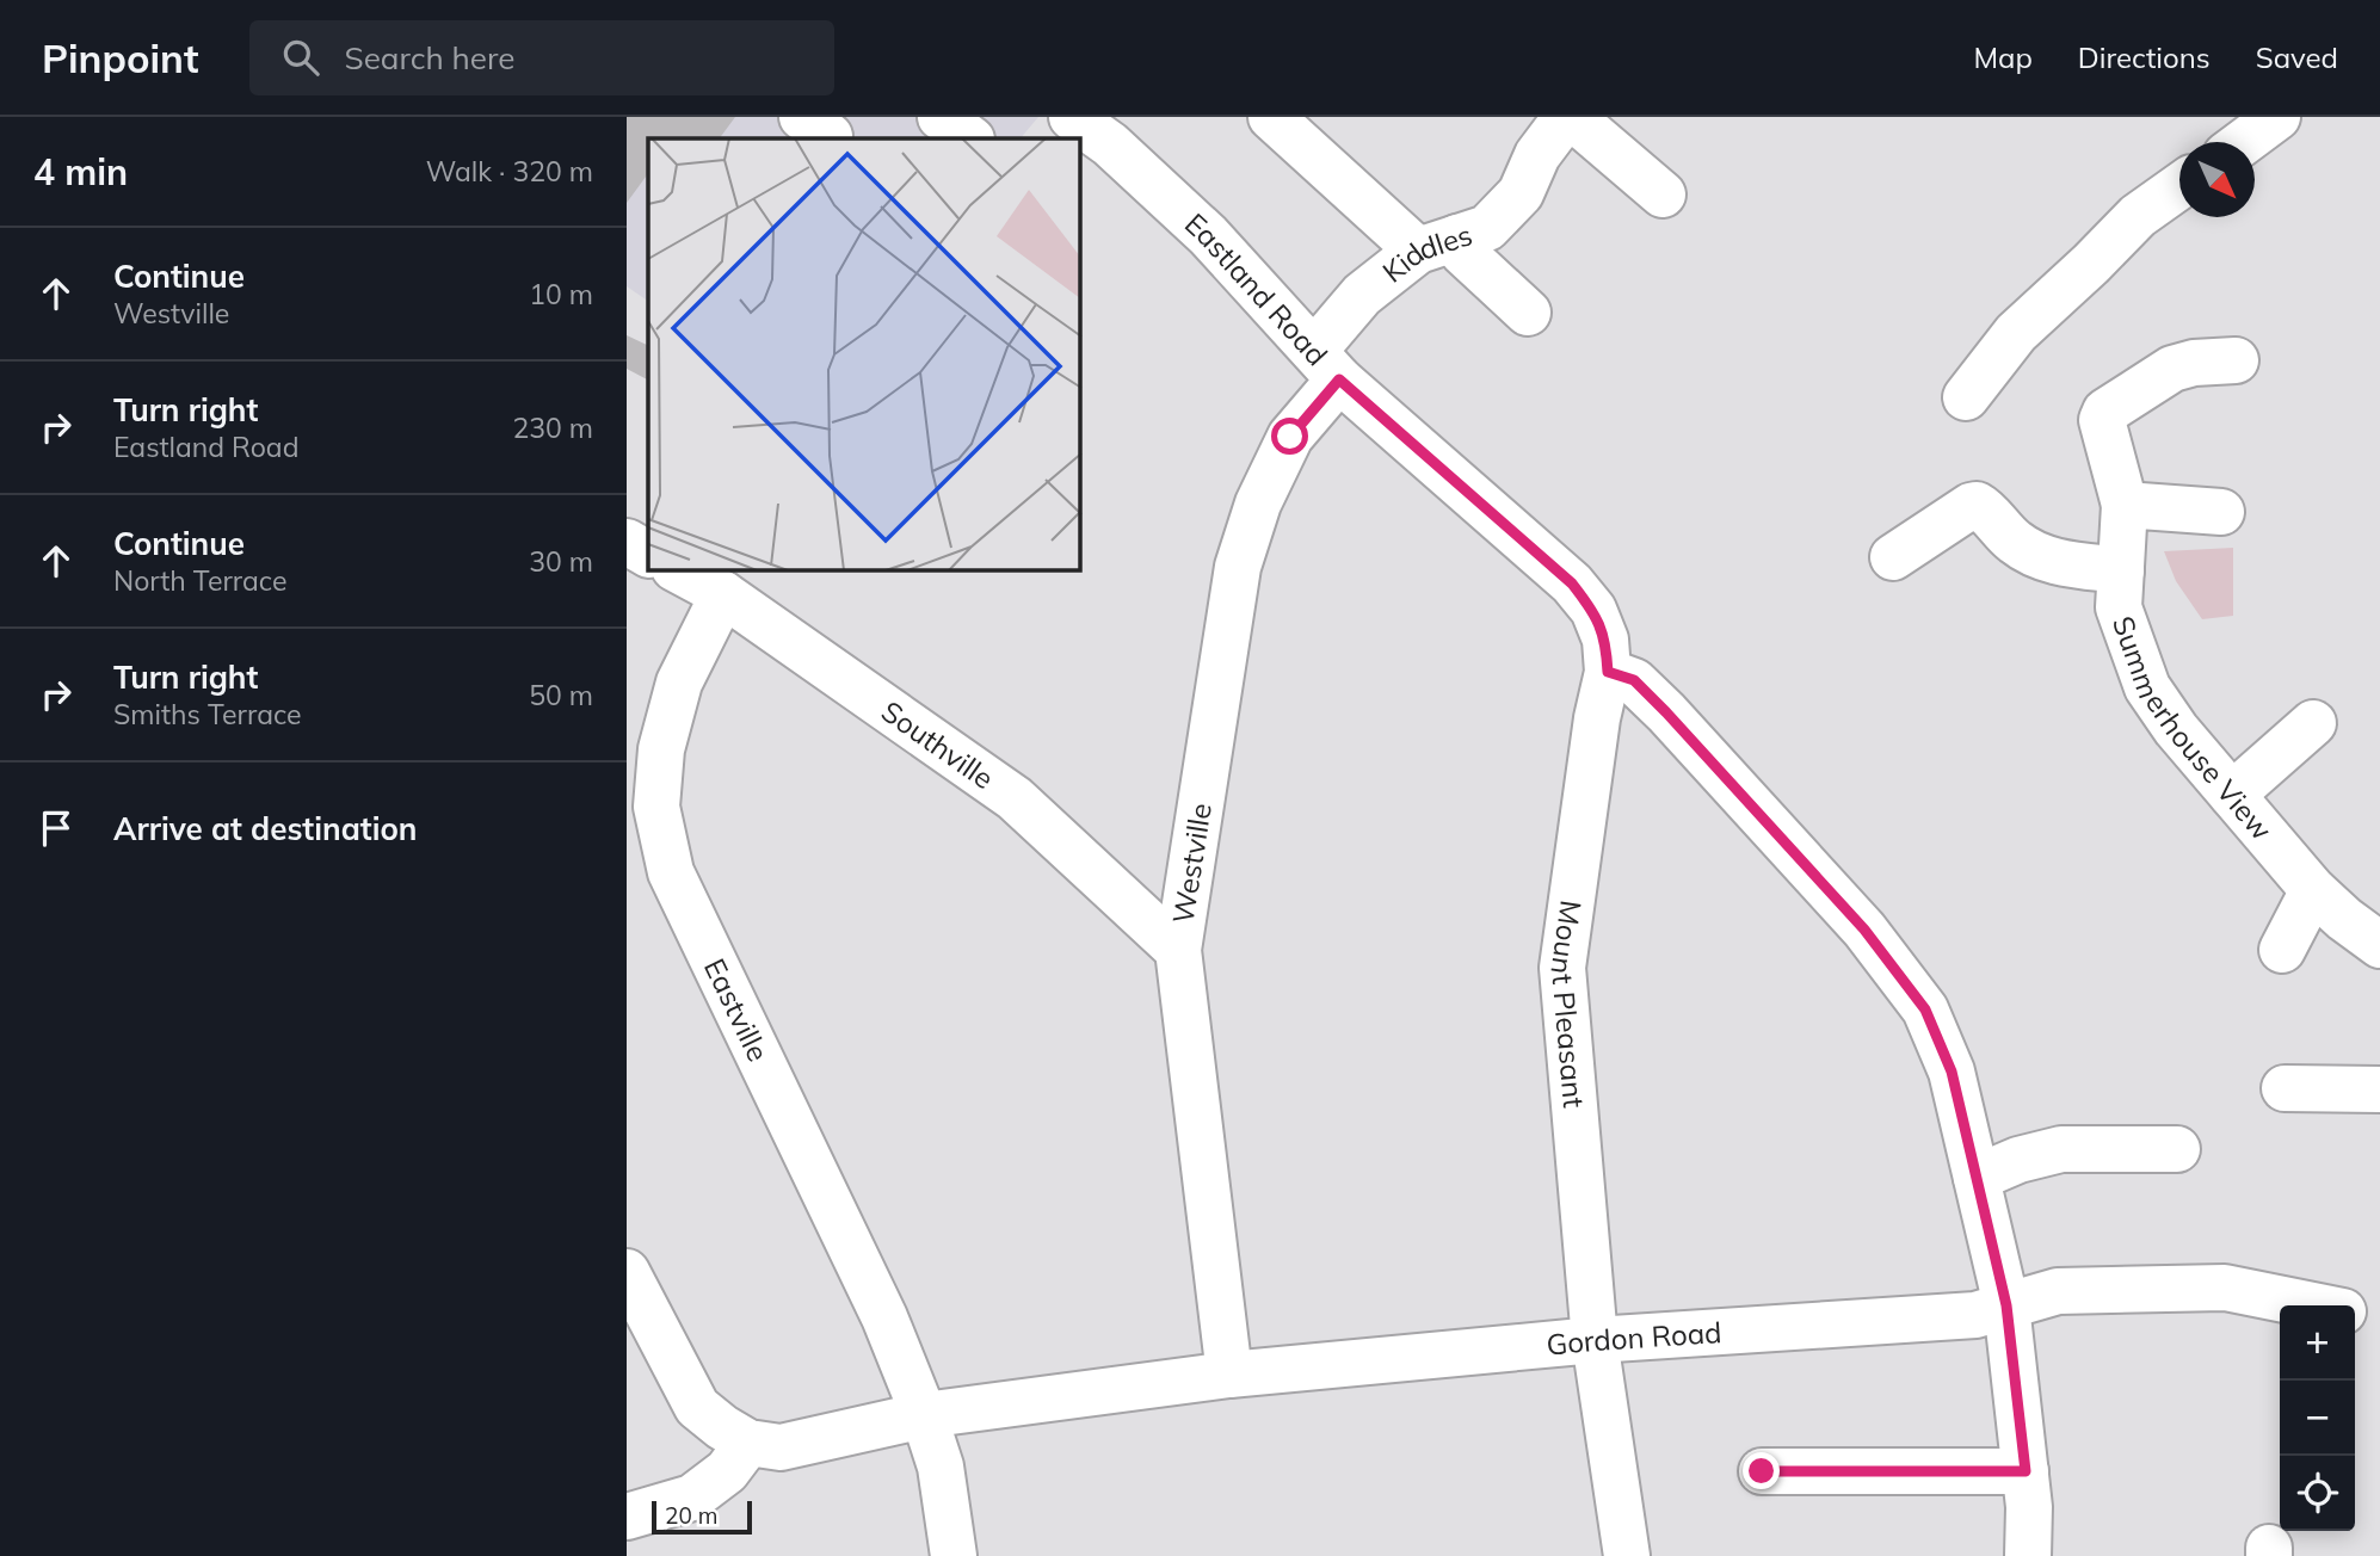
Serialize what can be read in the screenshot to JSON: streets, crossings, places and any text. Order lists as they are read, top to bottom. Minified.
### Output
{"streets":{"street":["Kiddles","Eastland Road","Summerhouse View","Southville","Westville","Mount Pleasant","Eastville","Gordon Road"]},"crossings":[["Kiddles","Eastland Road"],["Kiddles","Westville"],["Eastland Road","Westville"],["Eastland Road","Mount Pleasant"],["Southville","Westville"],["Southville","Eastville"],["Westville","Gordon Road"],["Mount Pleasant","Gordon Road"],["Eastville","Gordon Road"]],"scale_bar":"20 m","north":"bottom right","page":{"header":"Pinpoint","search":"Search here","nav":["Map","Directions","Saved"],"heading":["4 min","Walk · 320 m"],"list":[["Continue","Westville","10 m"],["Turn right","Eastland Road","230 m"],["Continue","North Terrace","30 m"],["Turn right","Smiths Terrace","50 m"],"Arrive at destination"],"map_buttons":["+","−"],"scale":"20 m"}}
